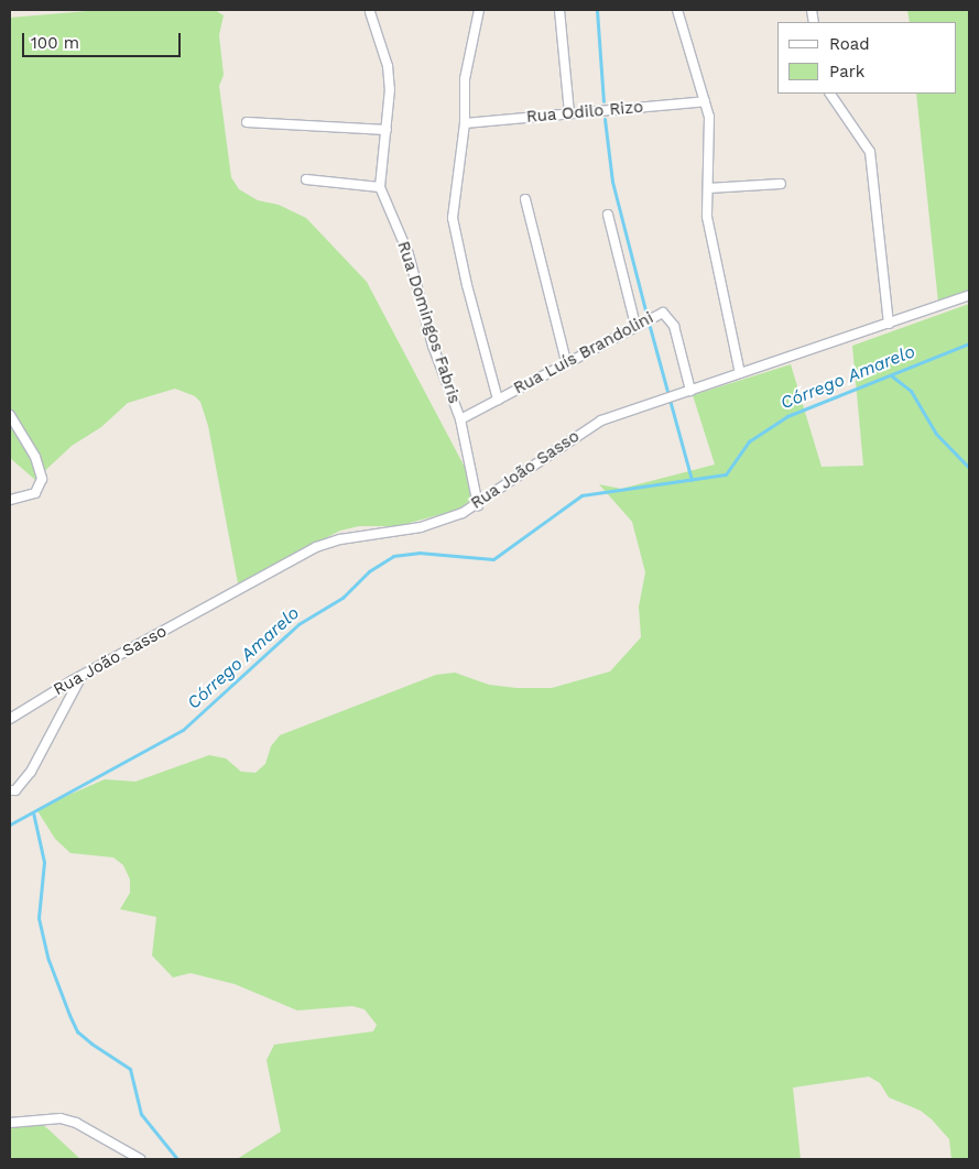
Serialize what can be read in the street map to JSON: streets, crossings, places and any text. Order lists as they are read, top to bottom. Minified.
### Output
{"streets":{"street":["Rua Odilo Rizo","Rua Domingos Fabris","Rua Luís Brandolini","Rua João Sasso"]},"crossings":[["Rua Domingos Fabris","Rua Luís Brandolini"],["Rua Domingos Fabris","Rua João Sasso"],["Rua Luís Brandolini","Rua João Sasso"]],"water":["Córrego Amarelo"],"legend":["Road","Park"],"scale_bar":"100 m"}
